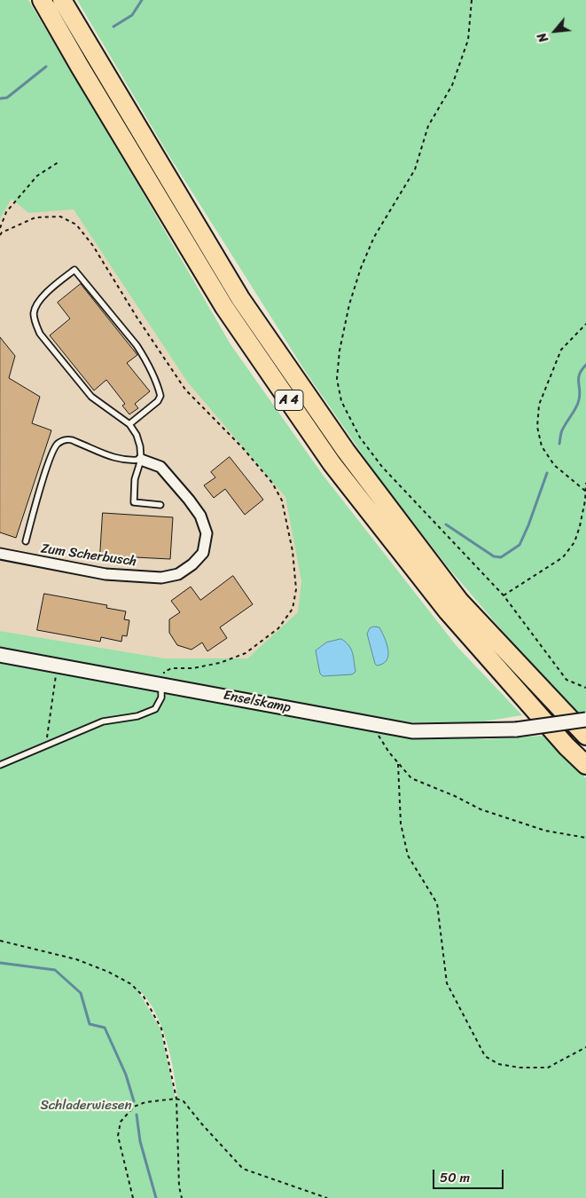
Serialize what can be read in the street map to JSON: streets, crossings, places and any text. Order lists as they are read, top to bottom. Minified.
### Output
{"streets":{"highway":["A 4"],"main road":["Enselskamp"],"street":["Zum Scherbusch"]},"parks":["Schladerwiesen"],"scale_bar":"50 m","north":"bottom left"}
